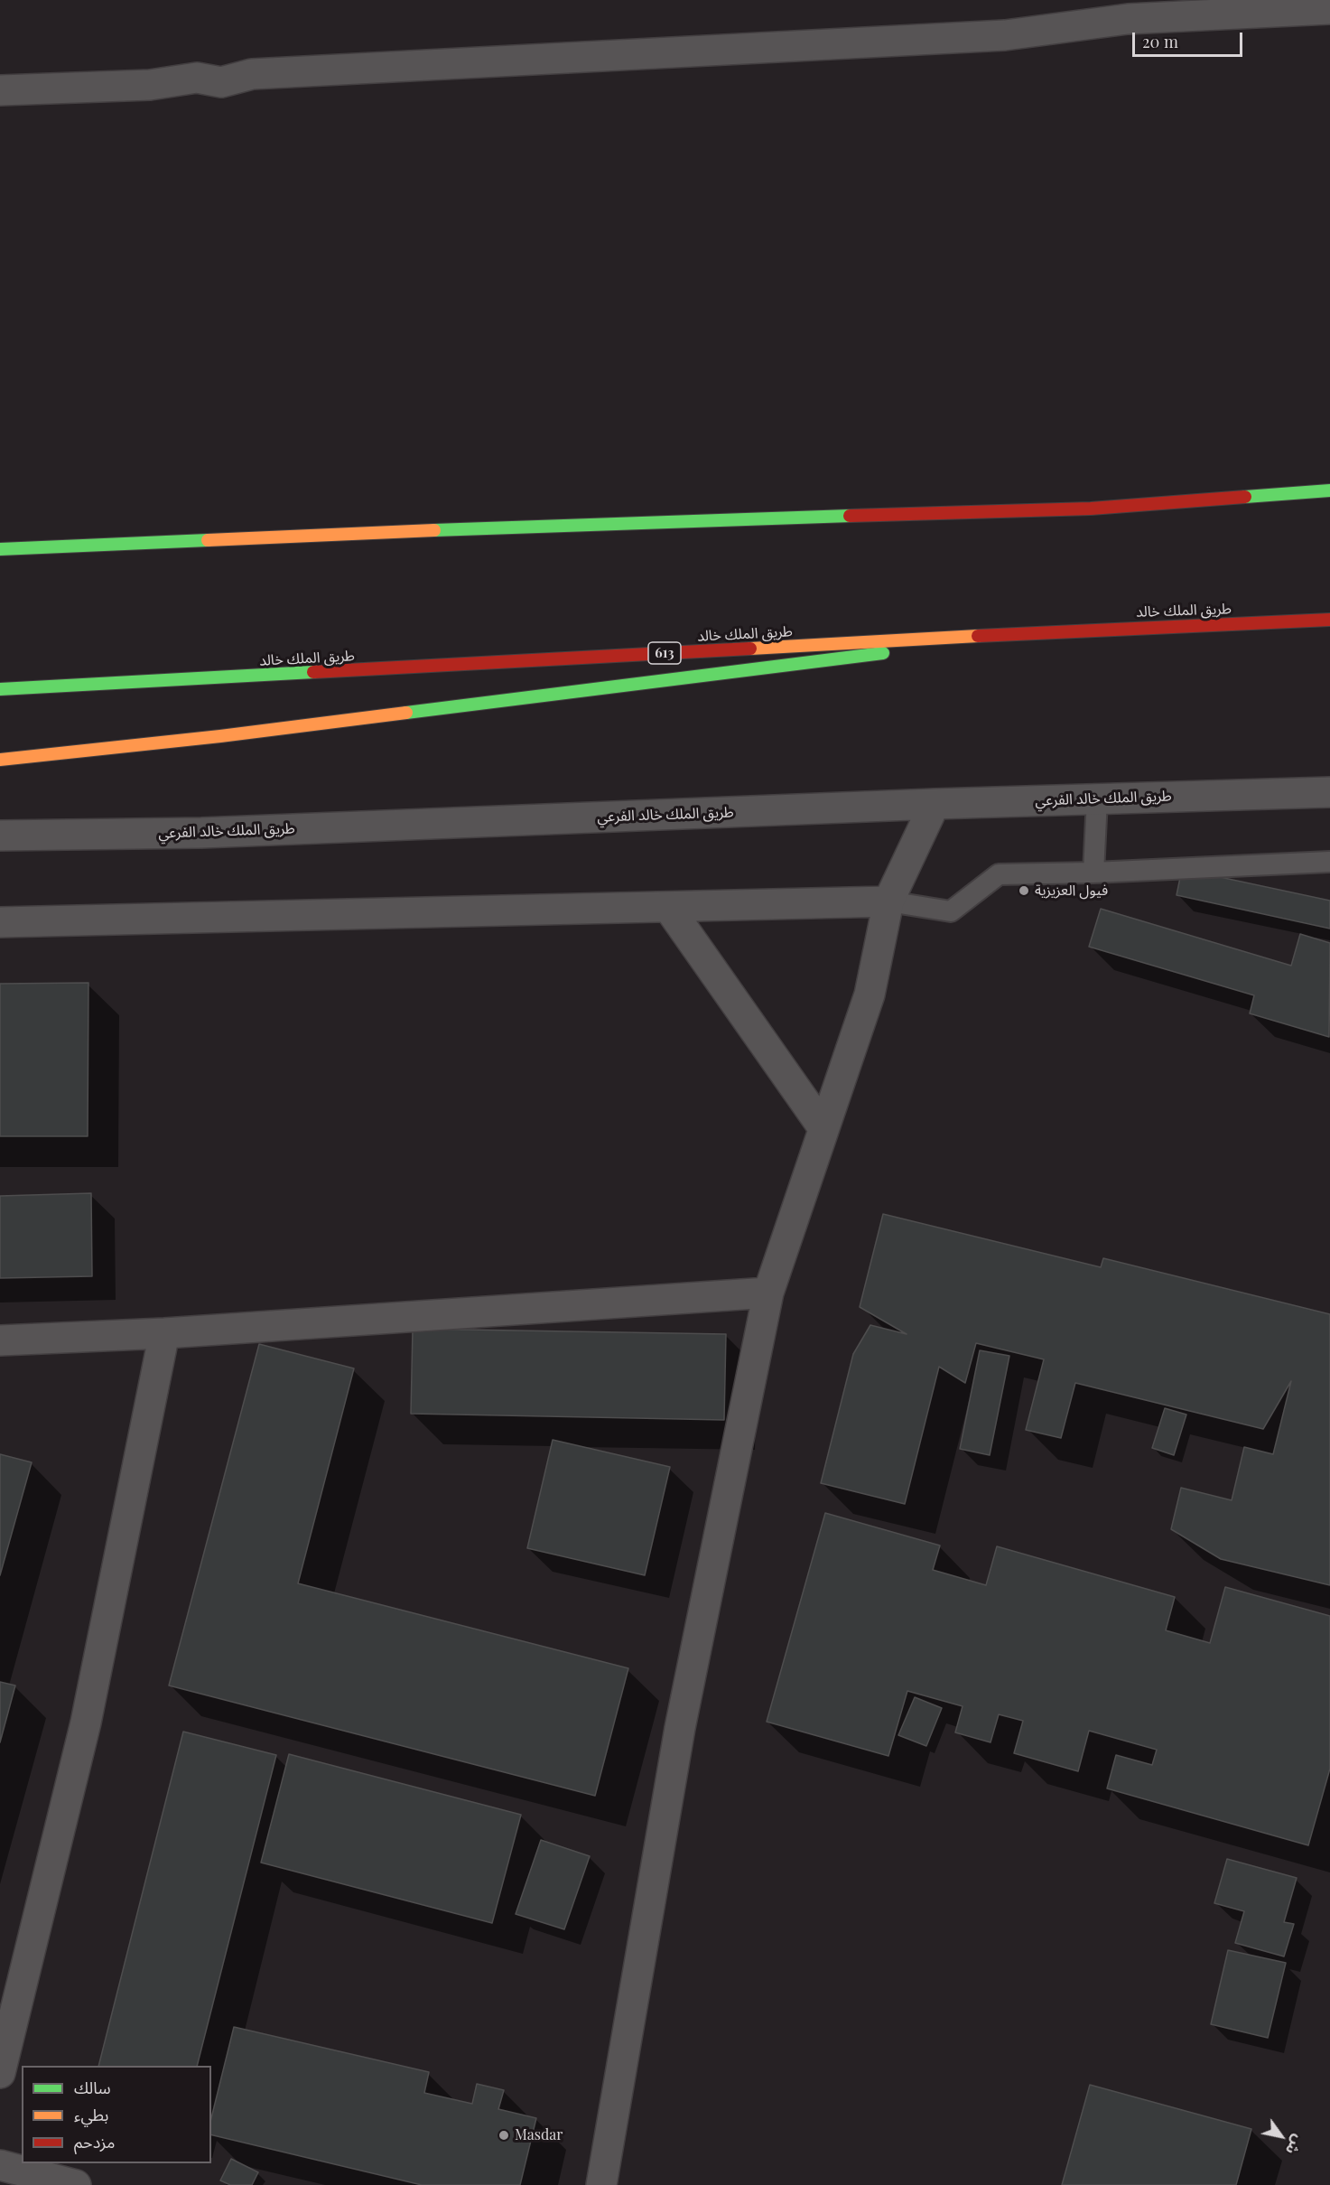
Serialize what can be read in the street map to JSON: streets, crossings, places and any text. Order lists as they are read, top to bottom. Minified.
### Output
{"streets":{"main road":["طريق الملك خالد","613"],"street":["طريق الملك خالد الفرعي"]},"places":["فيول العزيزية","Masdar"],"legend":["سالك","بطيء","مزدحم"],"scale_bar":"20 m","north":"bottom right"}
